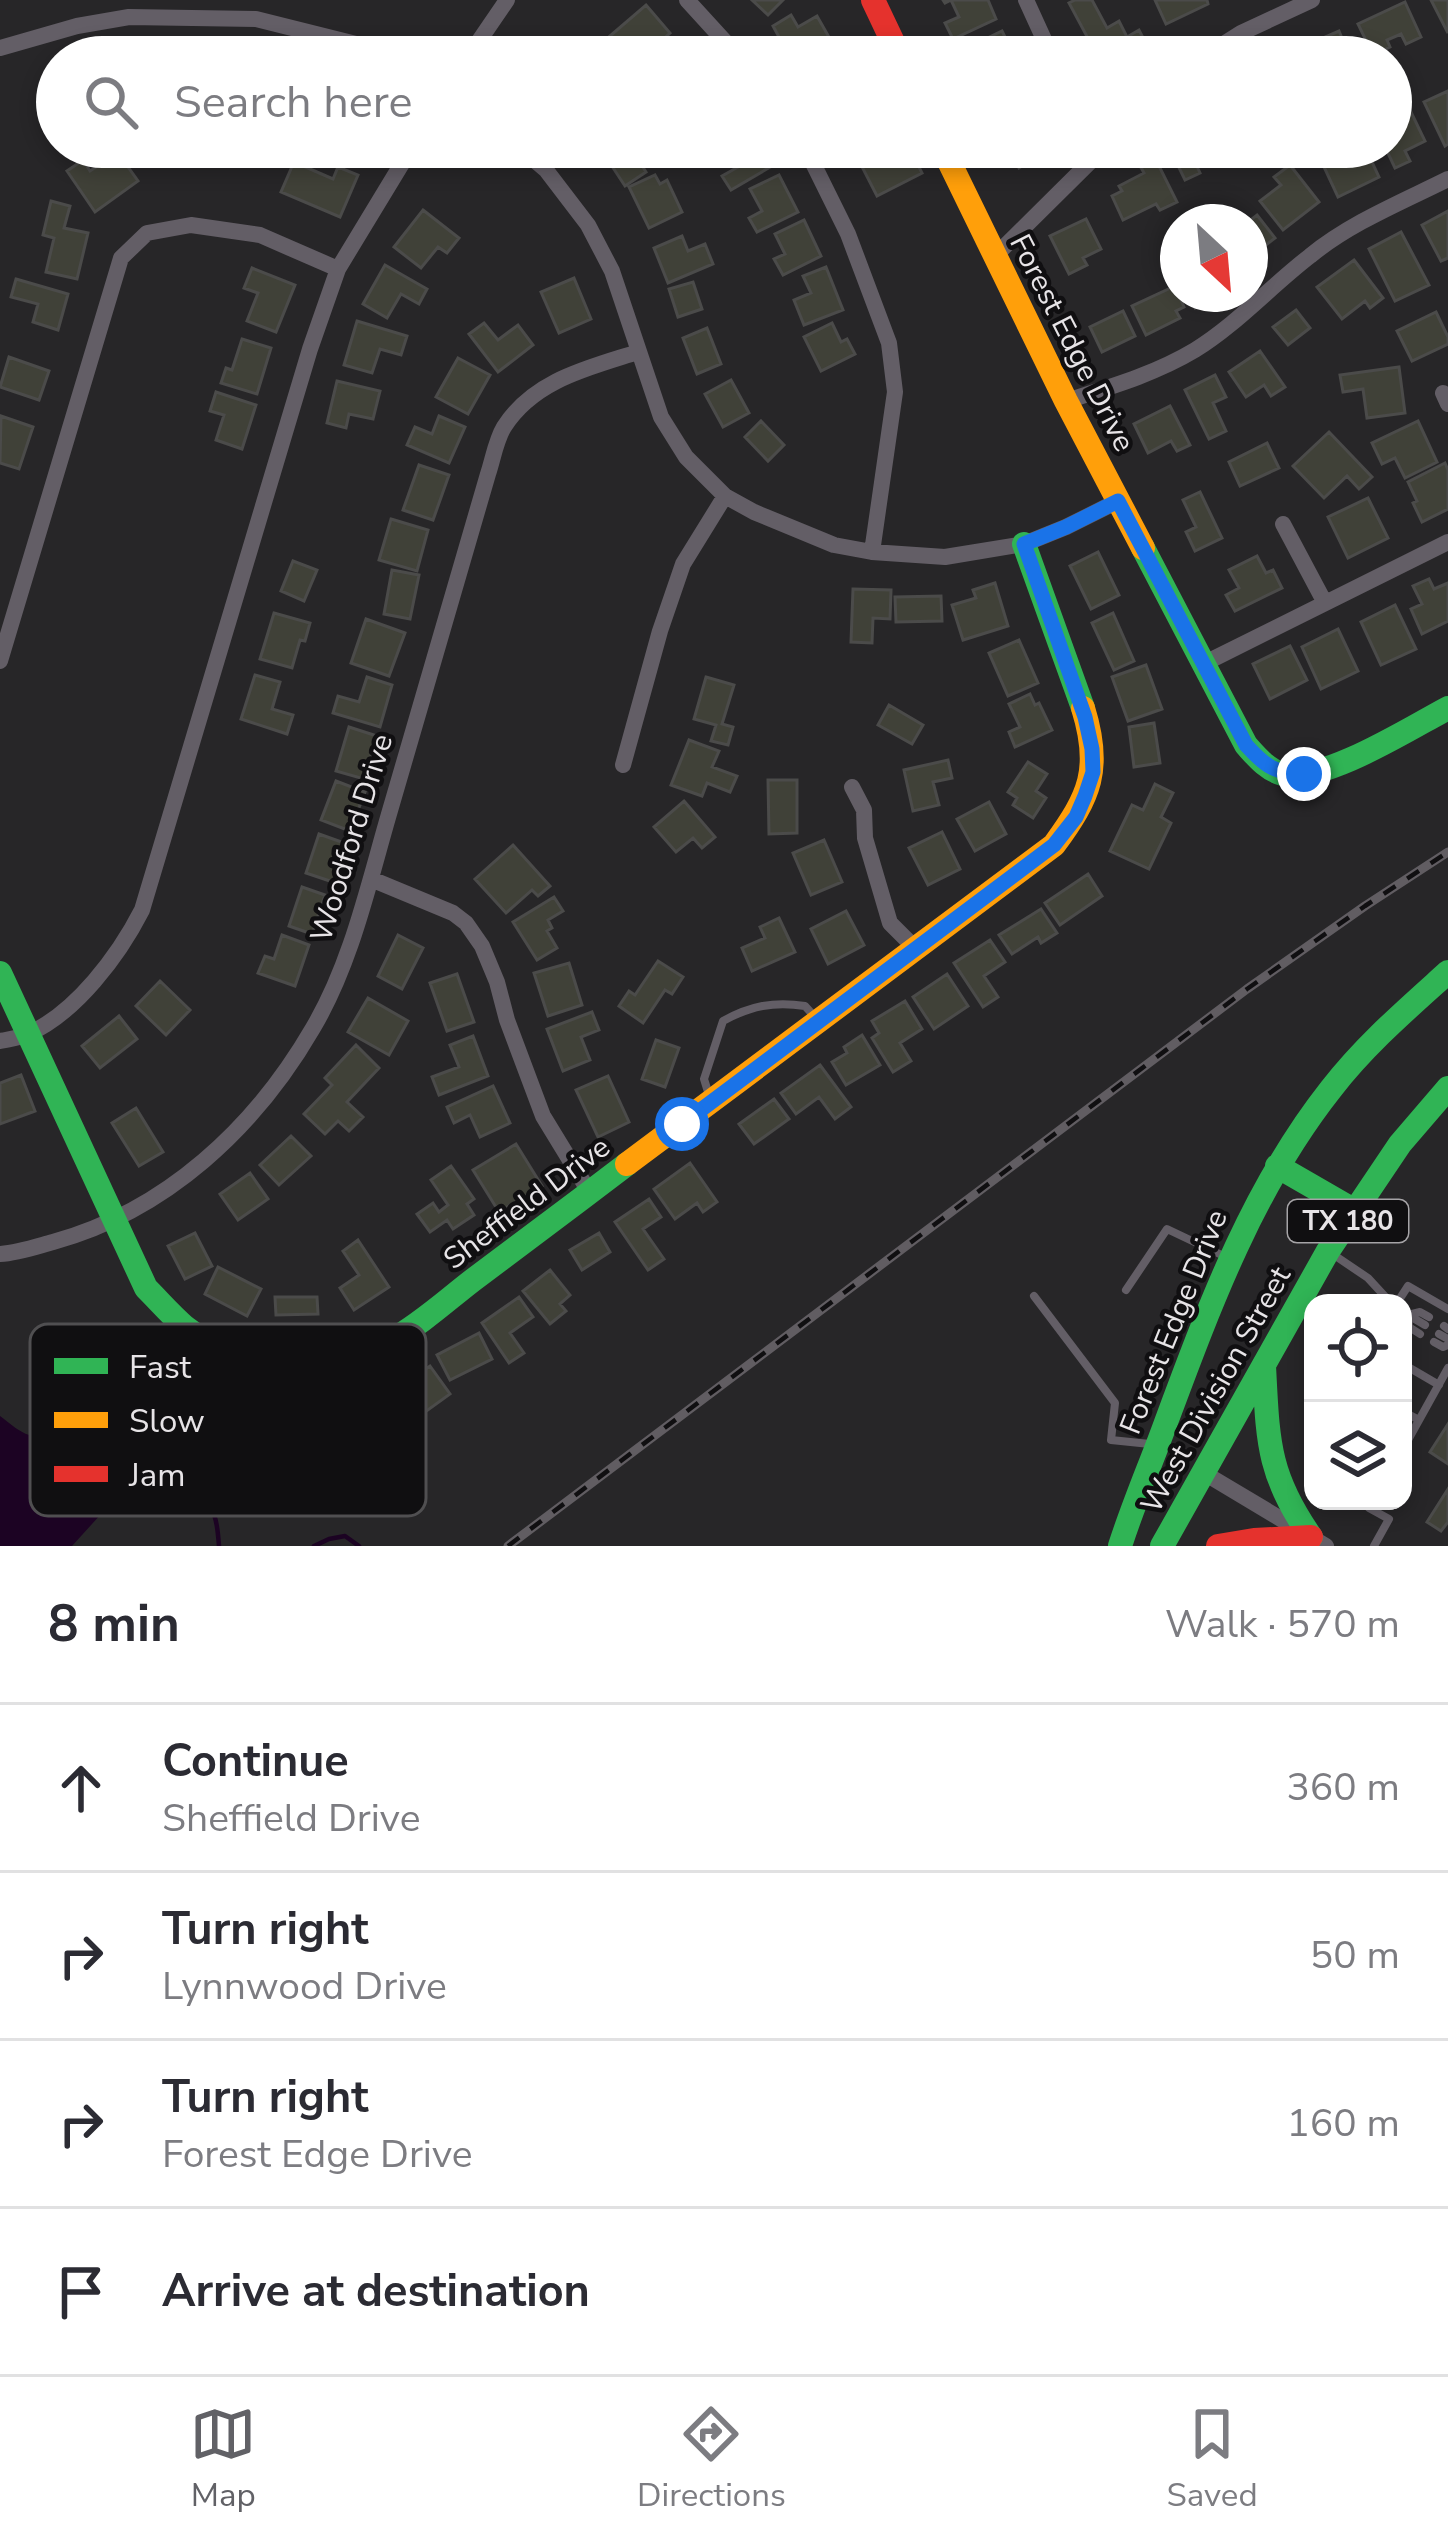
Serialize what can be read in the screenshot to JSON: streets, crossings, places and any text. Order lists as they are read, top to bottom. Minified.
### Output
{"streets":{"street":["Forest Edge Drive","Woodford Drive","Sheffield Drive","TX 180","West Division Street"]},"crossings":[["Woodford Drive","Sheffield Drive"]],"legend":["Fast","Slow","Jam"],"north":"bottom right","page":{"search":"Search here","heading":["8 min","Walk · 570 m"],"list":[["Continue","Sheffield Drive","360 m"],["Turn right","Lynnwood Drive","50 m"],["Turn right","Forest Edge Drive","160 m"],"Arrive at destination"],"nav":["Map","Directions","Saved"]}}
